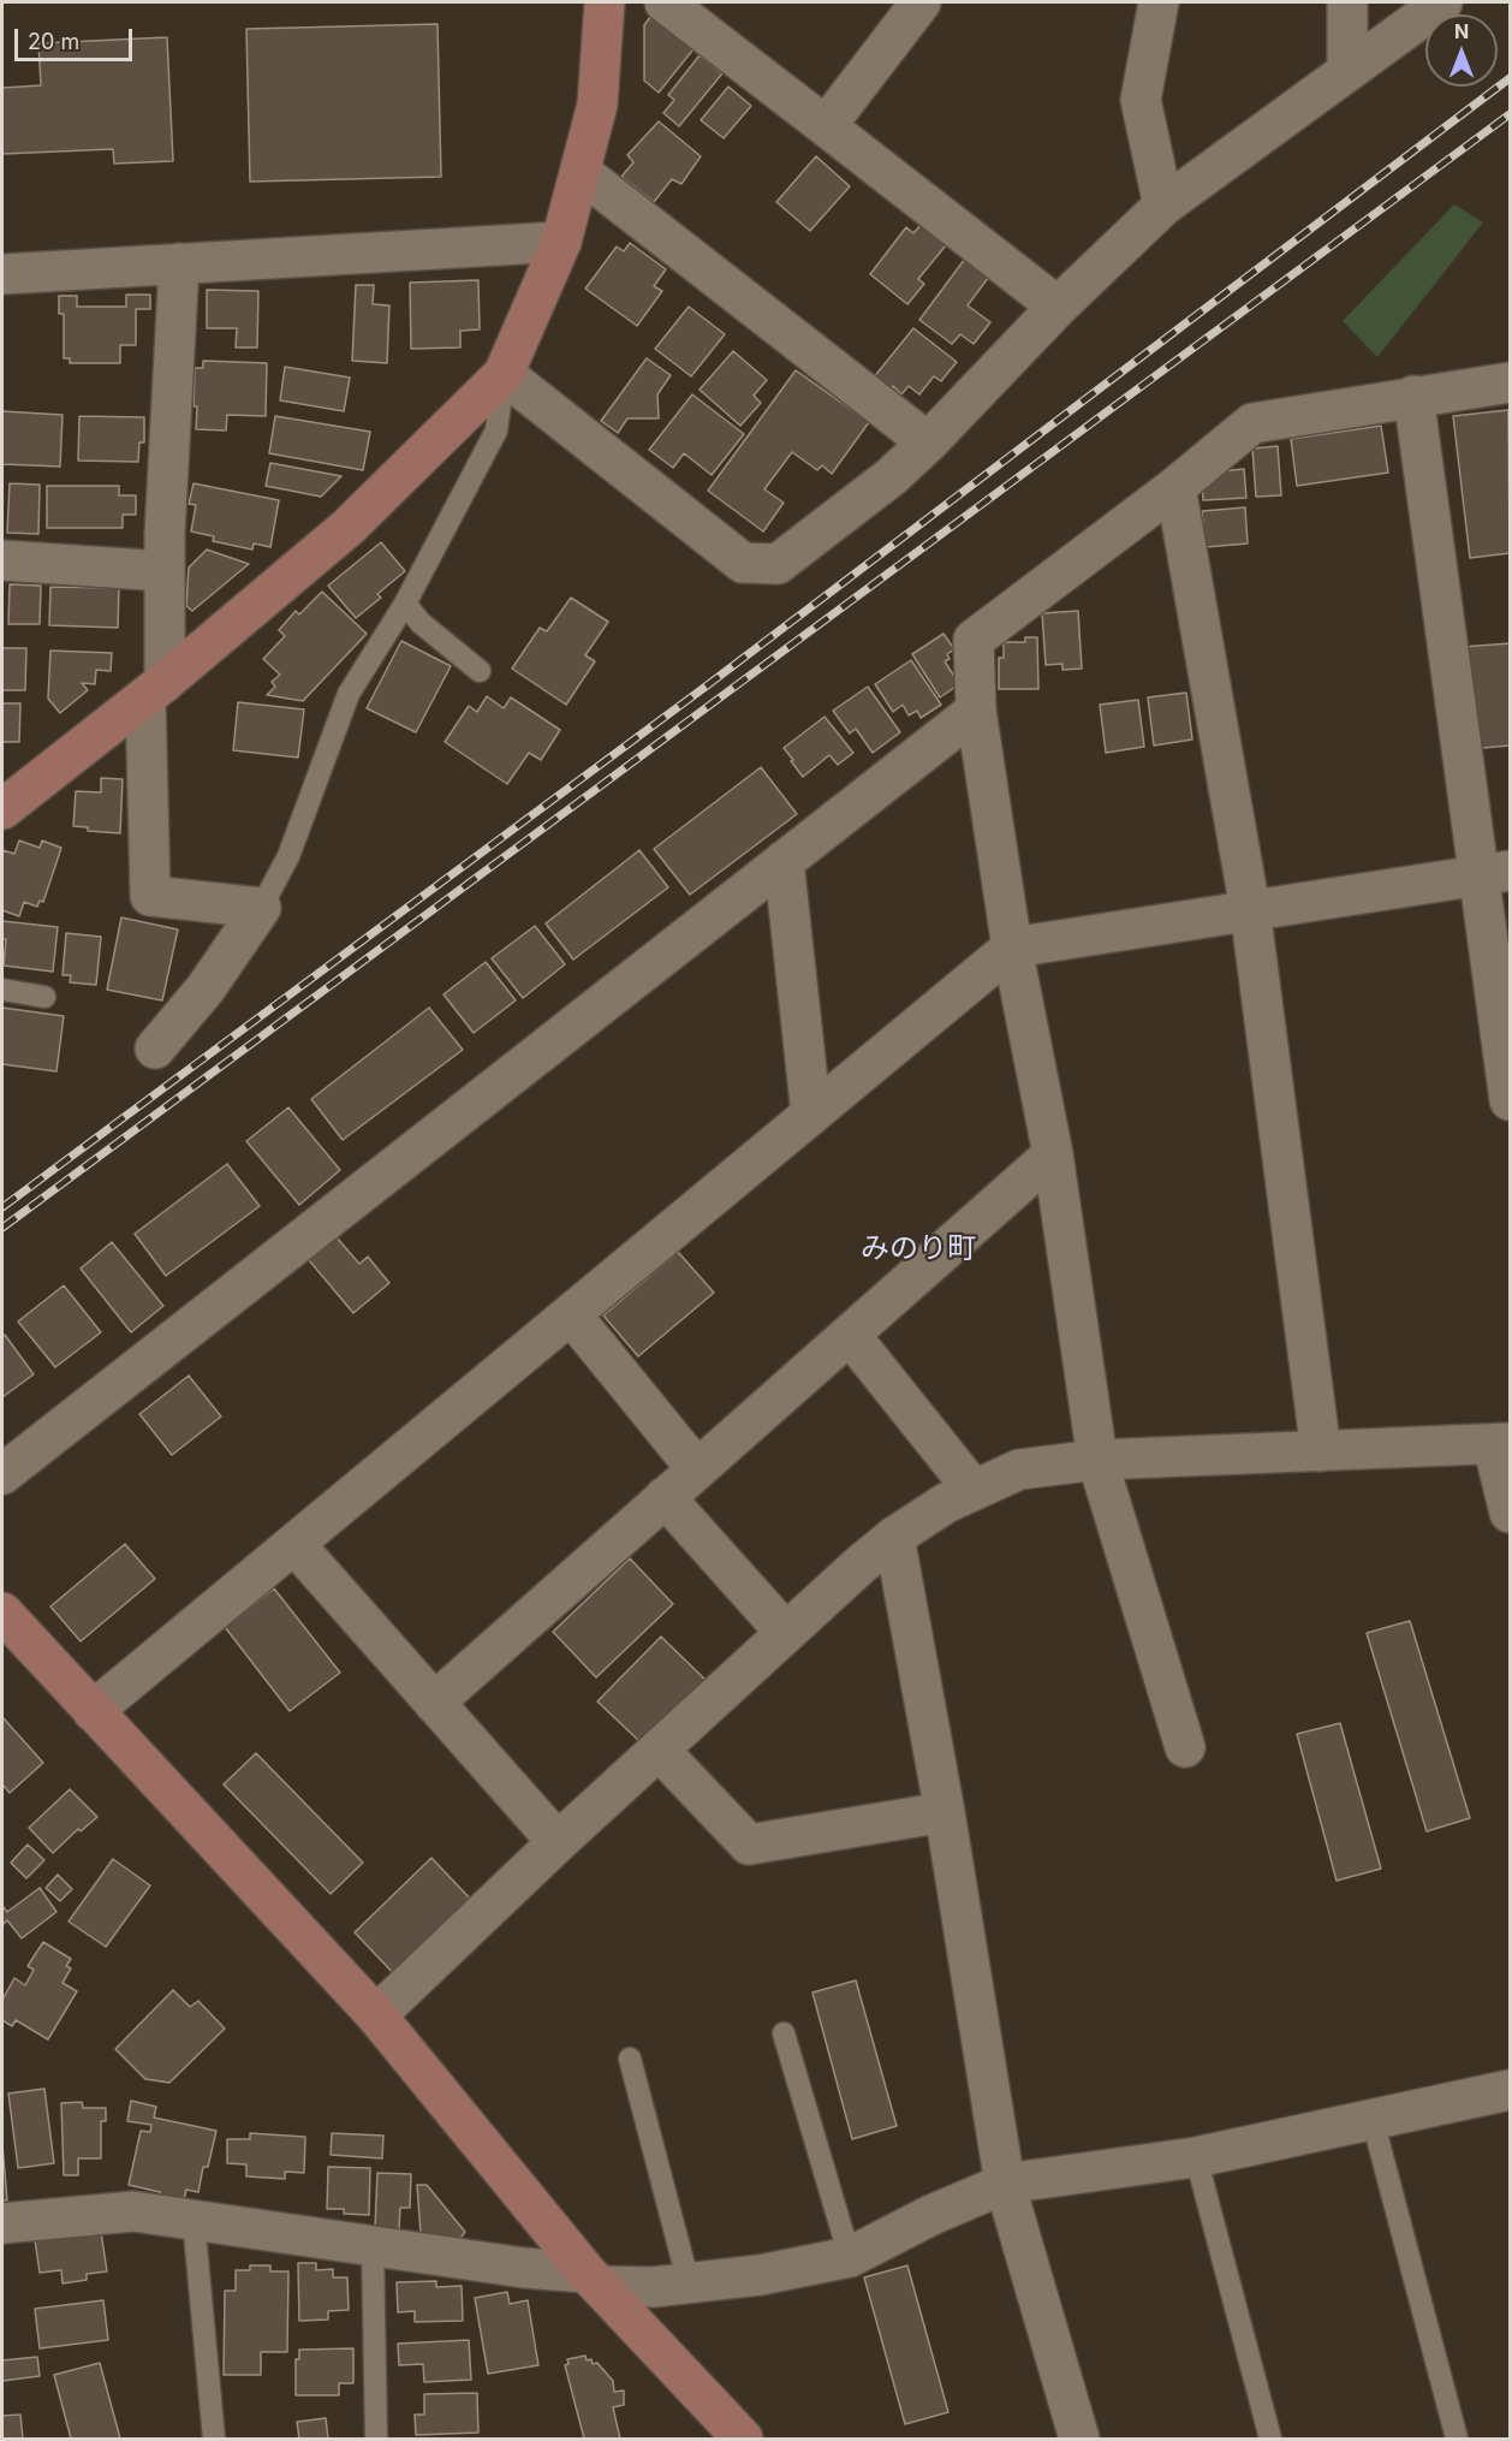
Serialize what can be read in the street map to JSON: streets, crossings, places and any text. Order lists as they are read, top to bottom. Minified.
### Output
{"districts":["みのり町"],"scale_bar":"20 m","north":"top"}
